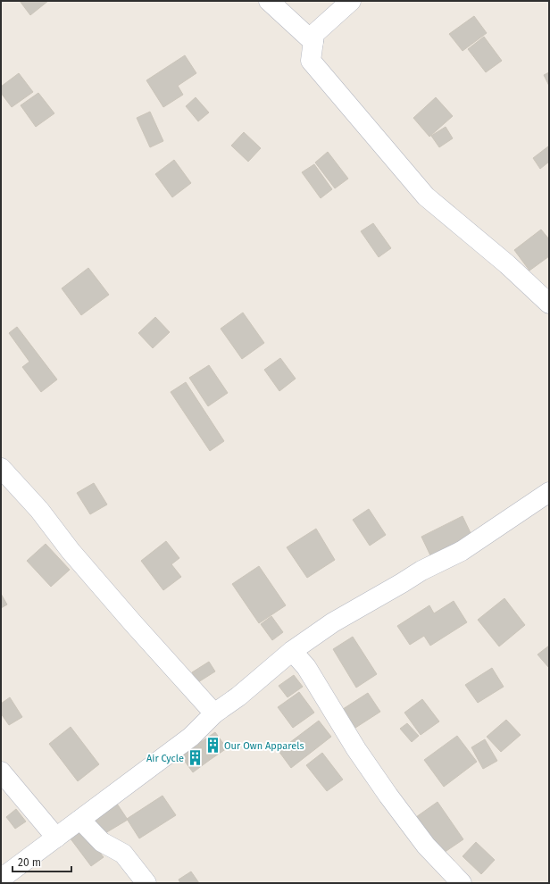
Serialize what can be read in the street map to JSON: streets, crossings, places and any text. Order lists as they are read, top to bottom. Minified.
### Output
{"places":{"building":["Our Own Apparels","Air Cycle"]},"scale_bar":"20 m"}
